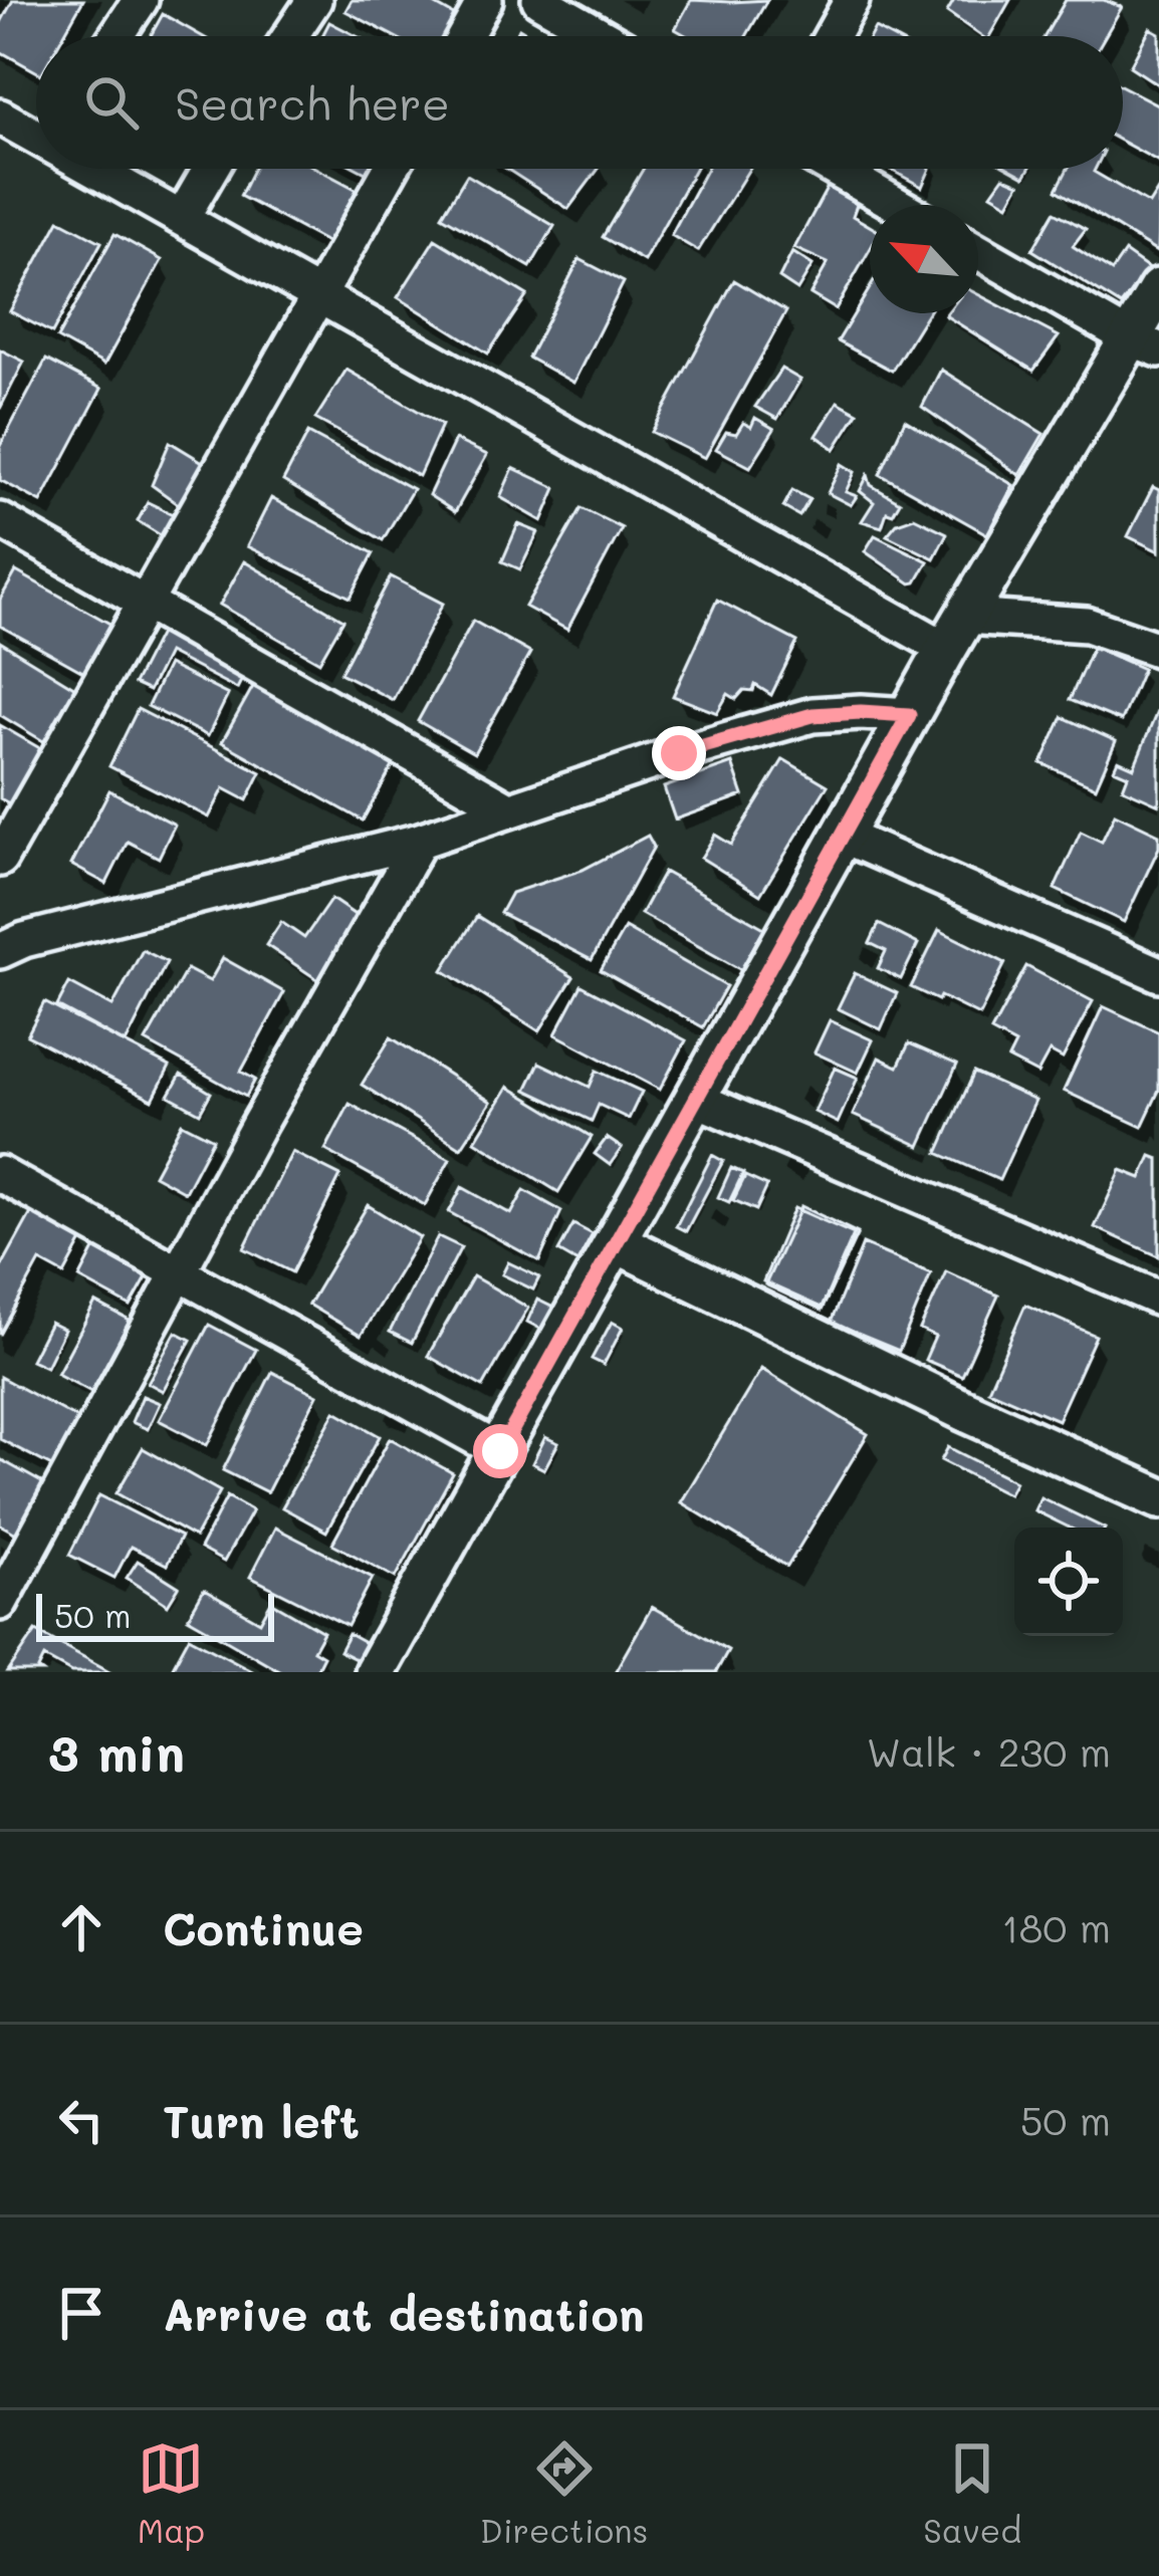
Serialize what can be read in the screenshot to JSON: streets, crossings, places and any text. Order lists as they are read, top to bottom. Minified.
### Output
{"scale_bar":"50 m","north":"top left","page":{"search":"Search here","scale":"50 m","heading":["3 min","Walk · 230 m"],"list":[["Continue","180 m"],["Turn left","50 m"],"Arrive at destination"],"nav":["Map","Directions","Saved"]}}
